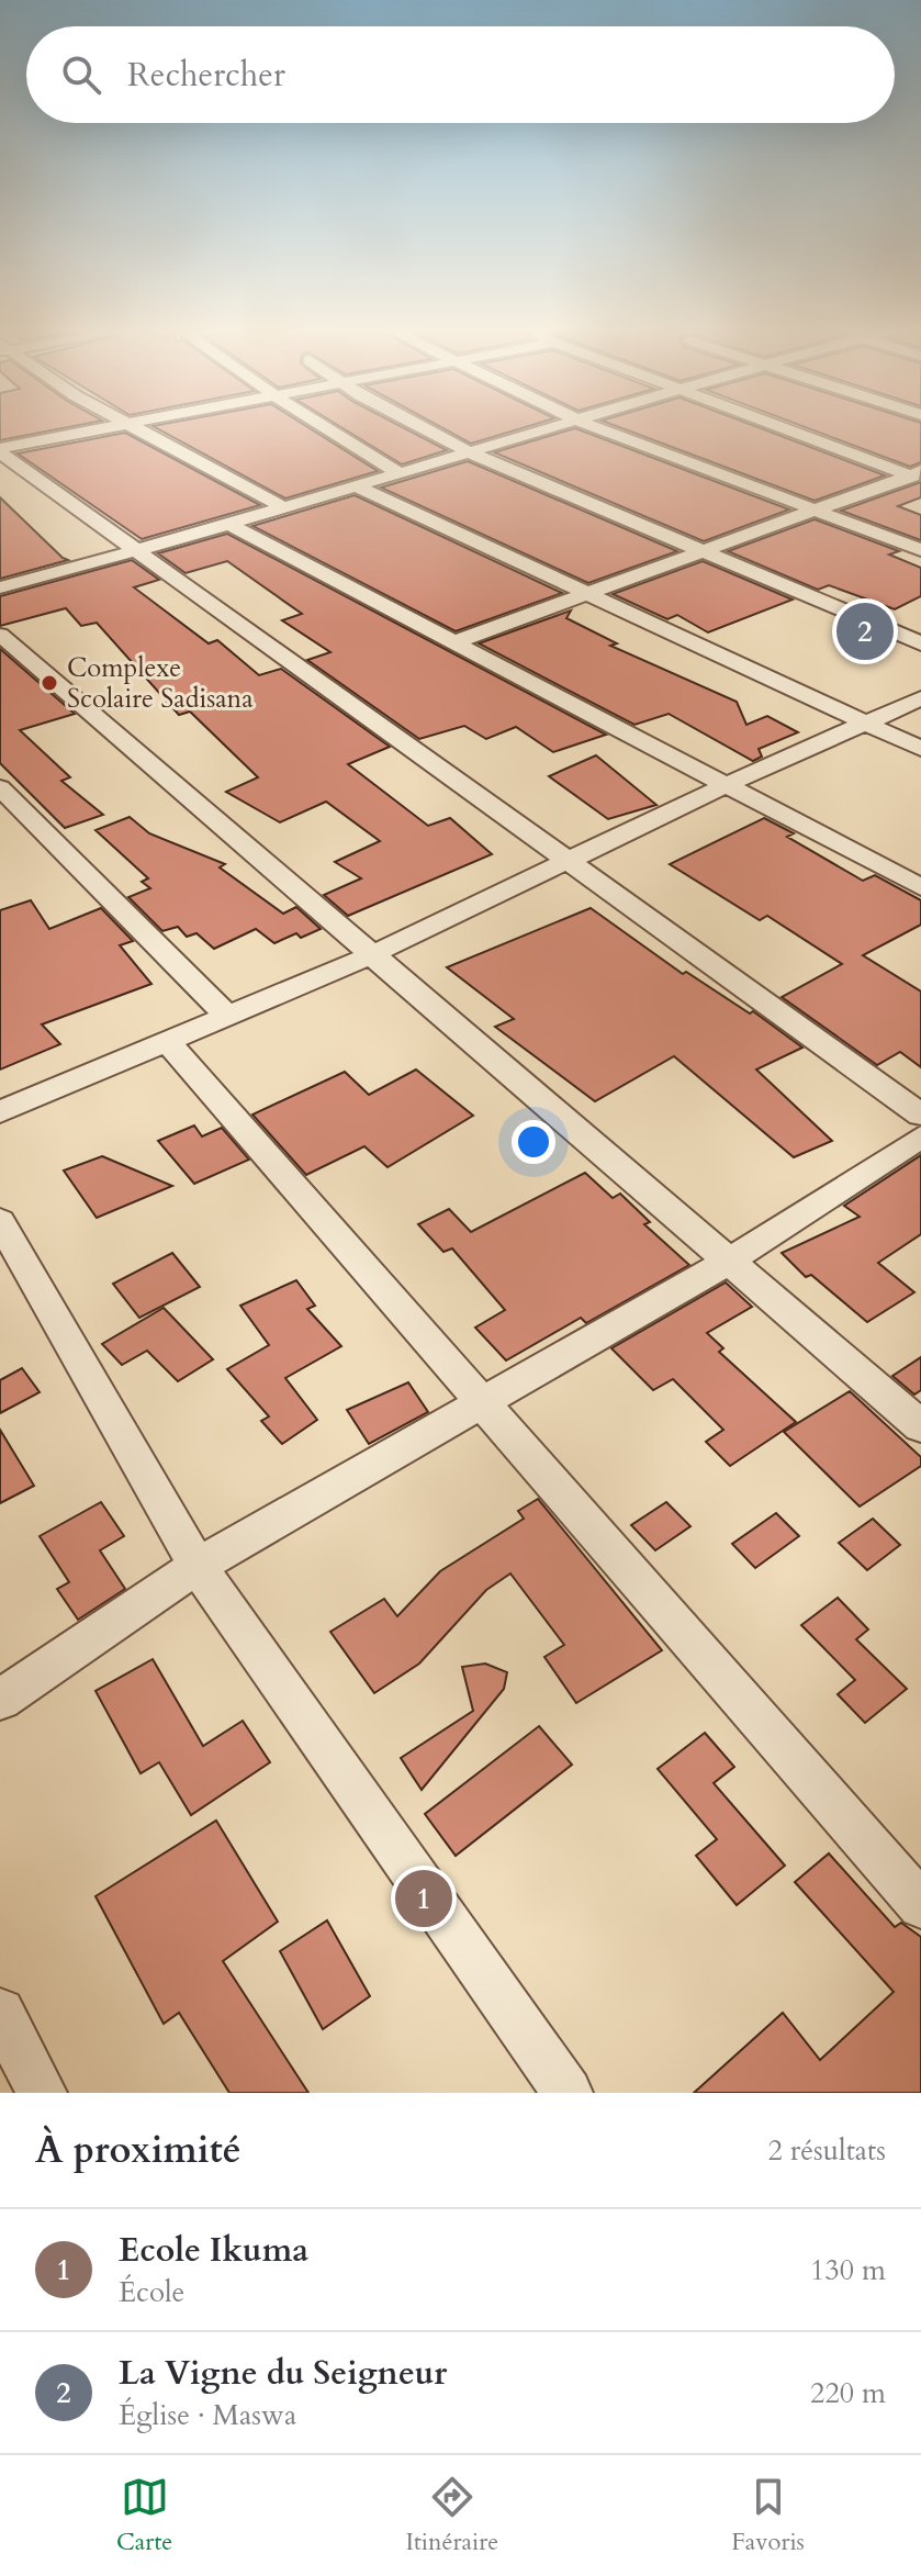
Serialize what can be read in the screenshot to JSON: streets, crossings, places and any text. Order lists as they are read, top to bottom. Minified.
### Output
{"places":["Complexe Scolaire Sadisana"],"page":{"search":"Rechercher","pins":["2","1"],"heading":["À proximité","2 résultats"],"list":[{"mark":"1","name":"Ecole Ikuma","note":"École","value":"130 m"},{"mark":"2","name":"La Vigne du Seigneur","note":"Église · Maswa","value":"220 m"}],"nav":["Carte","Itinéraire","Favoris"]}}
